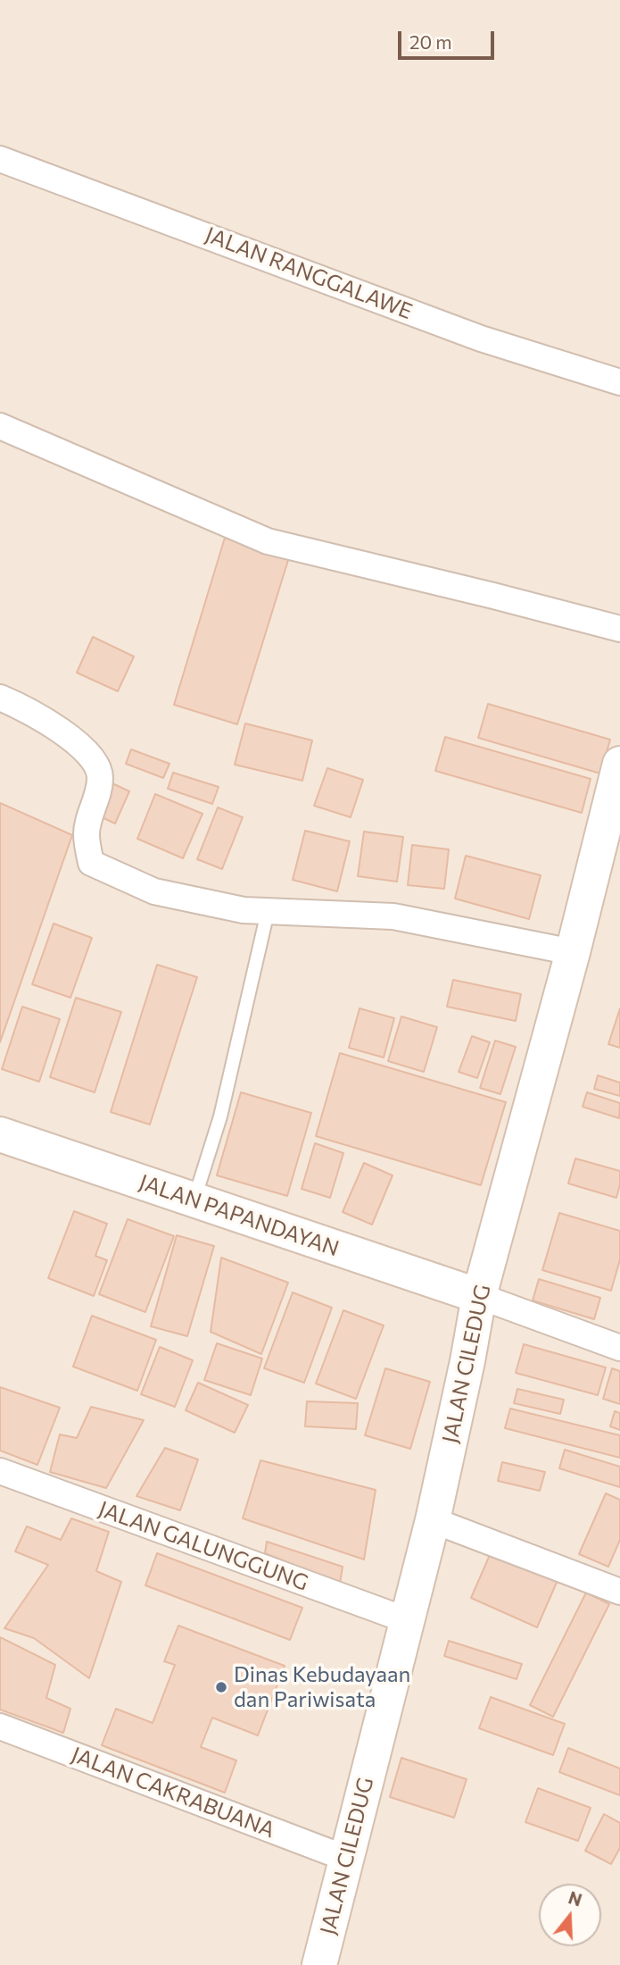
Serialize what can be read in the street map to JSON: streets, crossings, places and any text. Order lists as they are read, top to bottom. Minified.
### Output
{"streets":{"main road":["JALAN PAPANDAYAN","JALAN CILEDUG"],"street":["JALAN RANGGALAWE","JALAN GALUNGGUNG","JALAN CAKRABUANA"]},"crossings":[["JALAN PAPANDAYAN","JALAN CILEDUG"],["JALAN CILEDUG","JALAN GALUNGGUNG"],["JALAN CILEDUG","JALAN CAKRABUANA"]],"places":["Dinas Kebudayaan dan Pariwisata"],"scale_bar":"20 m","north":"top"}
